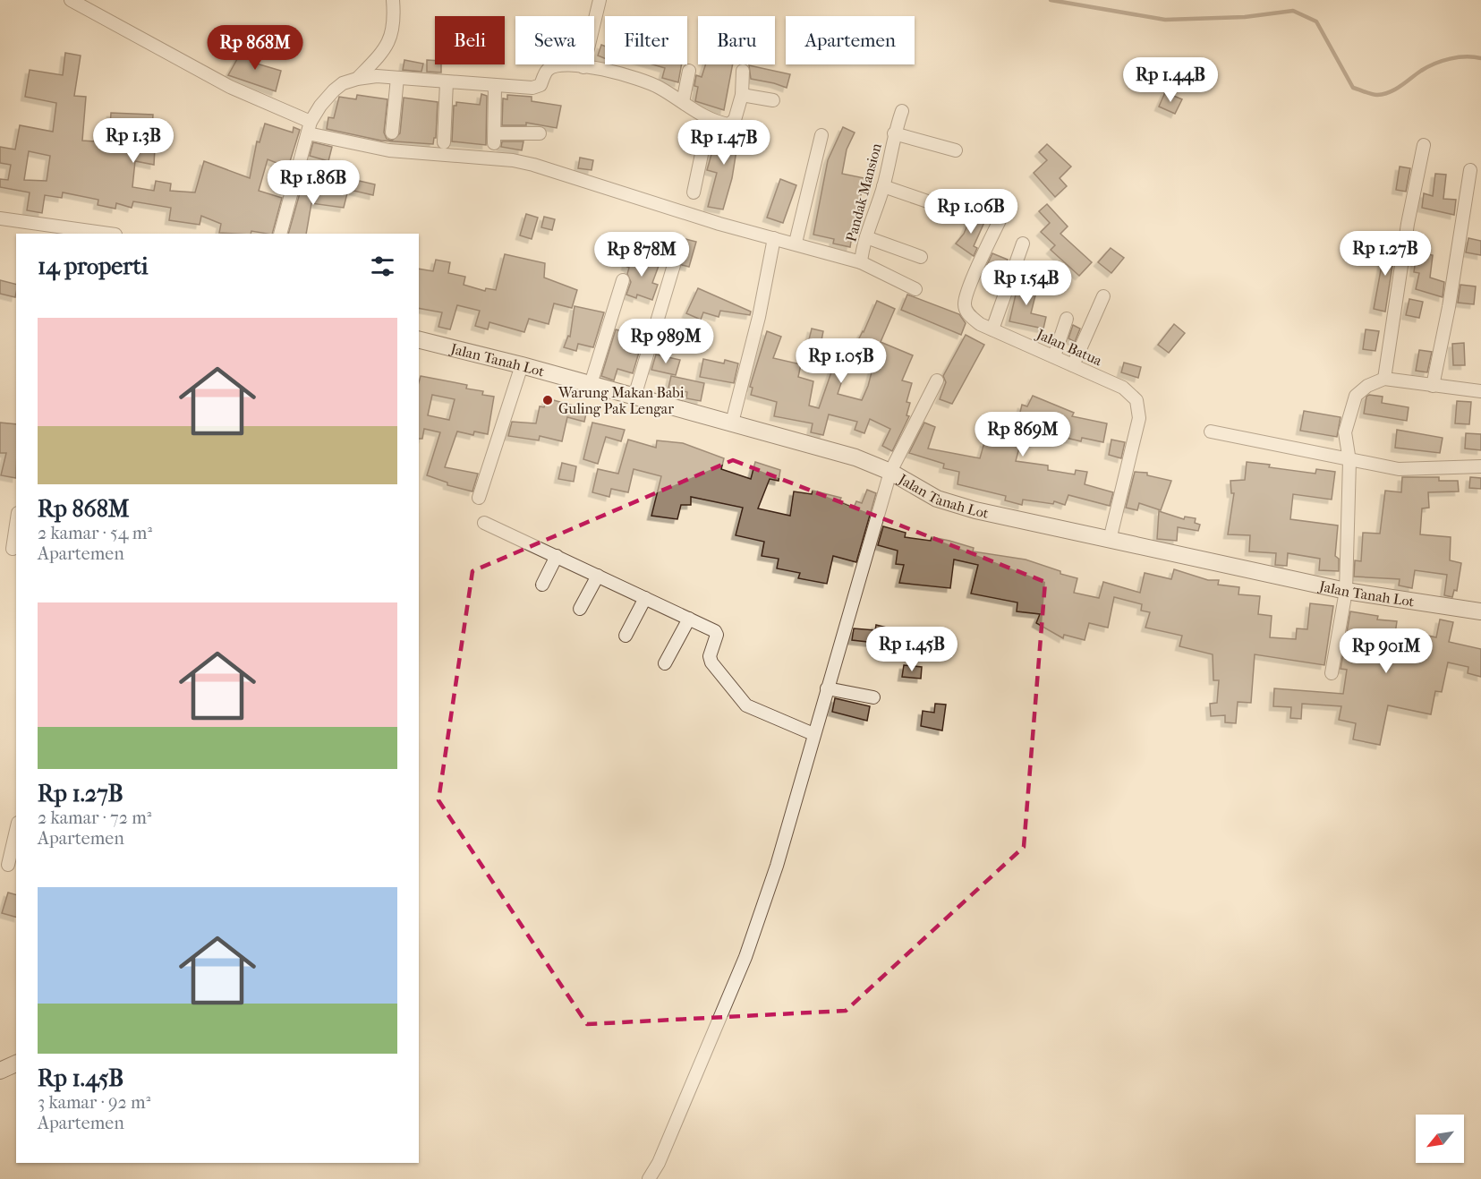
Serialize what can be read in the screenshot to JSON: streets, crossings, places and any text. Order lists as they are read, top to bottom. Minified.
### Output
{"streets":{"main road":["Jalan Tanah Lot"],"street":["Pandak Mansion","Jalan Batua"]},"crossings":[["Jalan Batua","Jalan Tanah Lot"]],"places":["Warung Makan Babi Guling Pak Lengar"],"north":"bottom left","page":{"chip":["Beli","Sewa","Filter","Baru","Apartemen"],"price":["Rp 868M","Rp 1.44B","Rp 1.3B","Rp 1.47B","Rp 1.86B","Rp 1.06B","Rp 1.27B","Rp 878M","Rp 1.54B","Rp 989M","Rp 1.05B","Rp 869M","Rp 1.45B","Rp 901M"],"heading":"14 properti","list":[{"name":"Rp 868M","note":"2 kamar · 54 m² · Apartemen"},{"name":"Rp 1.27B","note":"2 kamar · 72 m² · Apartemen"},{"name":"Rp 1.45B","note":"3 kamar · 92 m² · Apartemen"}]}}
